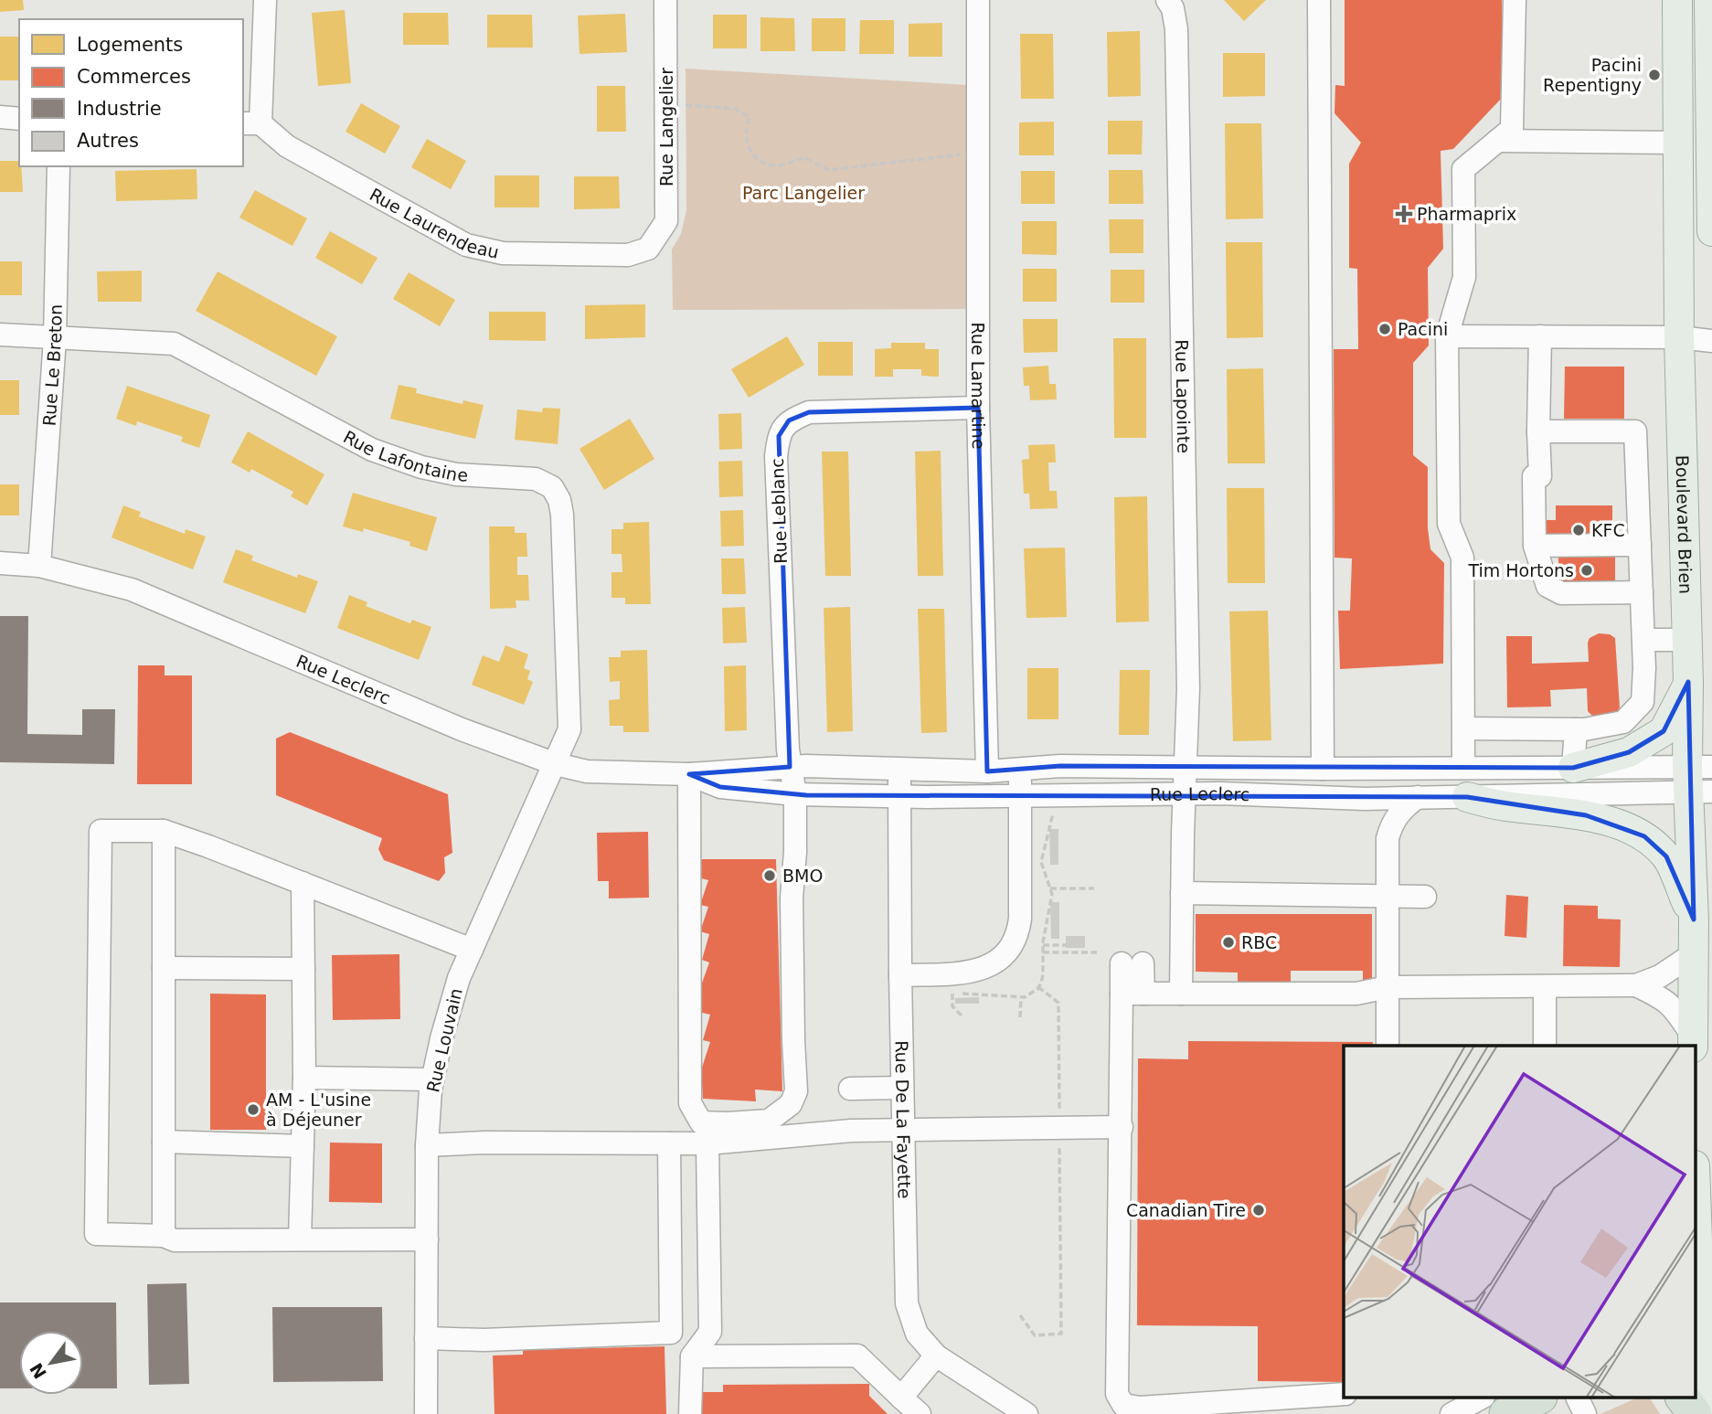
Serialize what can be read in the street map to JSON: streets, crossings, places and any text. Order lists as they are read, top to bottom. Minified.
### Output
{"streets":{"main road":["Boulevard Brien"],"street":["Rue Langelier","Rue Laurendeau","Rue Le Breton","Rue Lamartine","Rue Lapointe","Rue Lafontaine","Rue Leblanc","Rue Leclerc","Rue Louvain","Rue De La Fayette"]},"crossings":[["Rue Langelier","Rue Laurendeau"],["Rue Le Breton","Rue Lafontaine"],["Rue Le Breton","Rue Leclerc"],["Rue Lamartine","Rue Leblanc"],["Rue Lamartine","Rue Leclerc"],["Rue Lapointe","Rue Leclerc"],["Rue Lafontaine","Rue Leclerc"],["Rue Lafontaine","Rue Louvain"],["Rue Leblanc","Rue Leclerc"],["Boulevard Brien","Rue Leclerc"],["Rue Leclerc","Rue Louvain"],["Rue Leclerc","Rue De La Fayette"]],"parks":["Parc Langelier"],"places":{"other":["Pacini Repentigny","Pacini","KFC","Tim Hortons","BMO","RBC","AM - L'usine à Déjeuner","Canadian Tire"],"health":["Pharmaprix"]},"legend":["Logements","Commerces","Industrie","Autres"],"north":"bottom left"}
